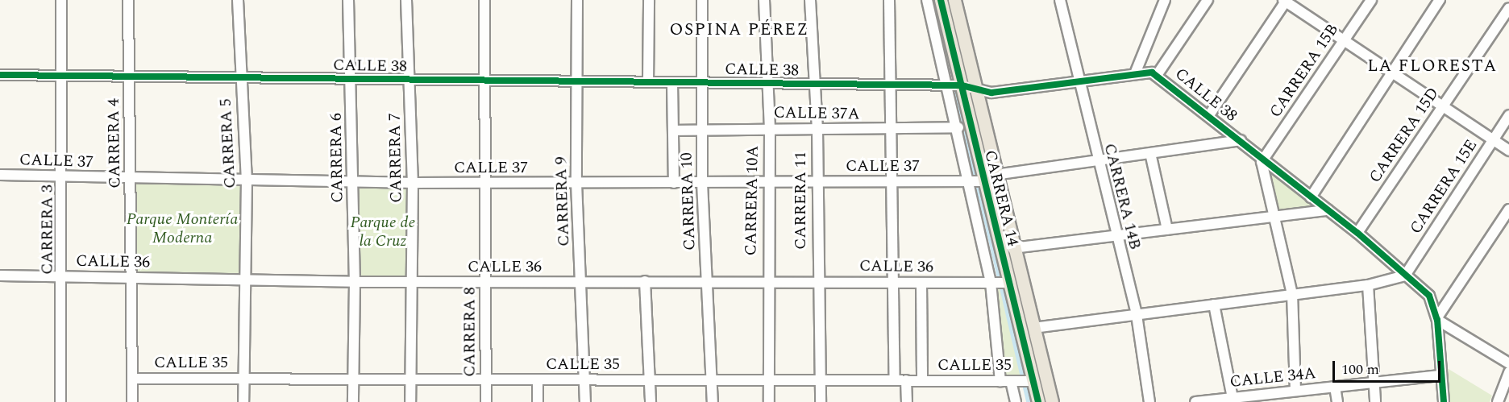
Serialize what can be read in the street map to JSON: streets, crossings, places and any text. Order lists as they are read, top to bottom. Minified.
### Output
{"streets":{"main road":["CARRERA 14"],"street":["CALLE 38","CARRERA 15B","CALLE 37A","CARRERA 15D","CARRERA 4","CARRERA 5","CARRERA 6","CARRERA 7","CALLE 37","CARRERA 15E","CARRERA 14B","CARRERA 10A","CARRERA 11","CARRERA 9","CARRERA 10","CARRERA 3","CALLE 36","CARRERA 8","CALLE 35","CALLE 34A"]},"crossings":[["CALLE 38","CARRERA 15B"],["CALLE 38","CARRERA 15D"],["CALLE 38","CARRERA 4"],["CALLE 38","CARRERA 5"],["CALLE 38","CARRERA 6"],["CALLE 38","CARRERA 7"],["CALLE 38","CARRERA 15E"],["CALLE 38","CARRERA 14B"],["CALLE 38","CARRERA 14"],["CALLE 38","CARRERA 10A"],["CALLE 38","CARRERA 11"],["CALLE 38","CARRERA 9"],["CALLE 38","CARRERA 10"],["CALLE 38","CARRERA 3"],["CALLE 38","CARRERA 8"],["CALLE 37A","CARRERA 10A"],["CALLE 37A","CARRERA 11"],["CALLE 37A","CARRERA 10"],["CARRERA 4","CALLE 37"],["CARRERA 4","CALLE 36"],["CARRERA 4","CALLE 35"],["CARRERA 5","CALLE 37"],["CARRERA 5","CALLE 36"],["CARRERA 5","CALLE 35"],["CARRERA 6","CALLE 37"],["CARRERA 6","CALLE 36"],["CARRERA 6","CALLE 35"],["CARRERA 7","CALLE 37"],["CARRERA 7","CALLE 36"],["CARRERA 7","CALLE 35"],["CALLE 37","CARRERA 14"],["CALLE 37","CARRERA 10A"],["CALLE 37","CARRERA 11"],["CALLE 37","CARRERA 9"],["CALLE 37","CARRERA 10"],["CALLE 37","CARRERA 3"],["CALLE 37","CARRERA 8"],["CARRERA 14","CALLE 36"],["CARRERA 14","CALLE 35"],["CARRERA 10A","CALLE 36"],["CARRERA 10A","CALLE 35"],["CARRERA 11","CALLE 36"],["CARRERA 11","CALLE 35"],["CARRERA 9","CALLE 36"],["CARRERA 9","CALLE 35"],["CARRERA 10","CALLE 36"],["CARRERA 10","CALLE 35"],["CARRERA 3","CALLE 36"],["CALLE 36","CARRERA 8"],["CARRERA 8","CALLE 35"]],"districts":["OSPINA PÉREZ","LA FLORESTA"],"parks":["Parque Montería Moderna","Parque de la Cruz"],"scale_bar":"100 m"}
